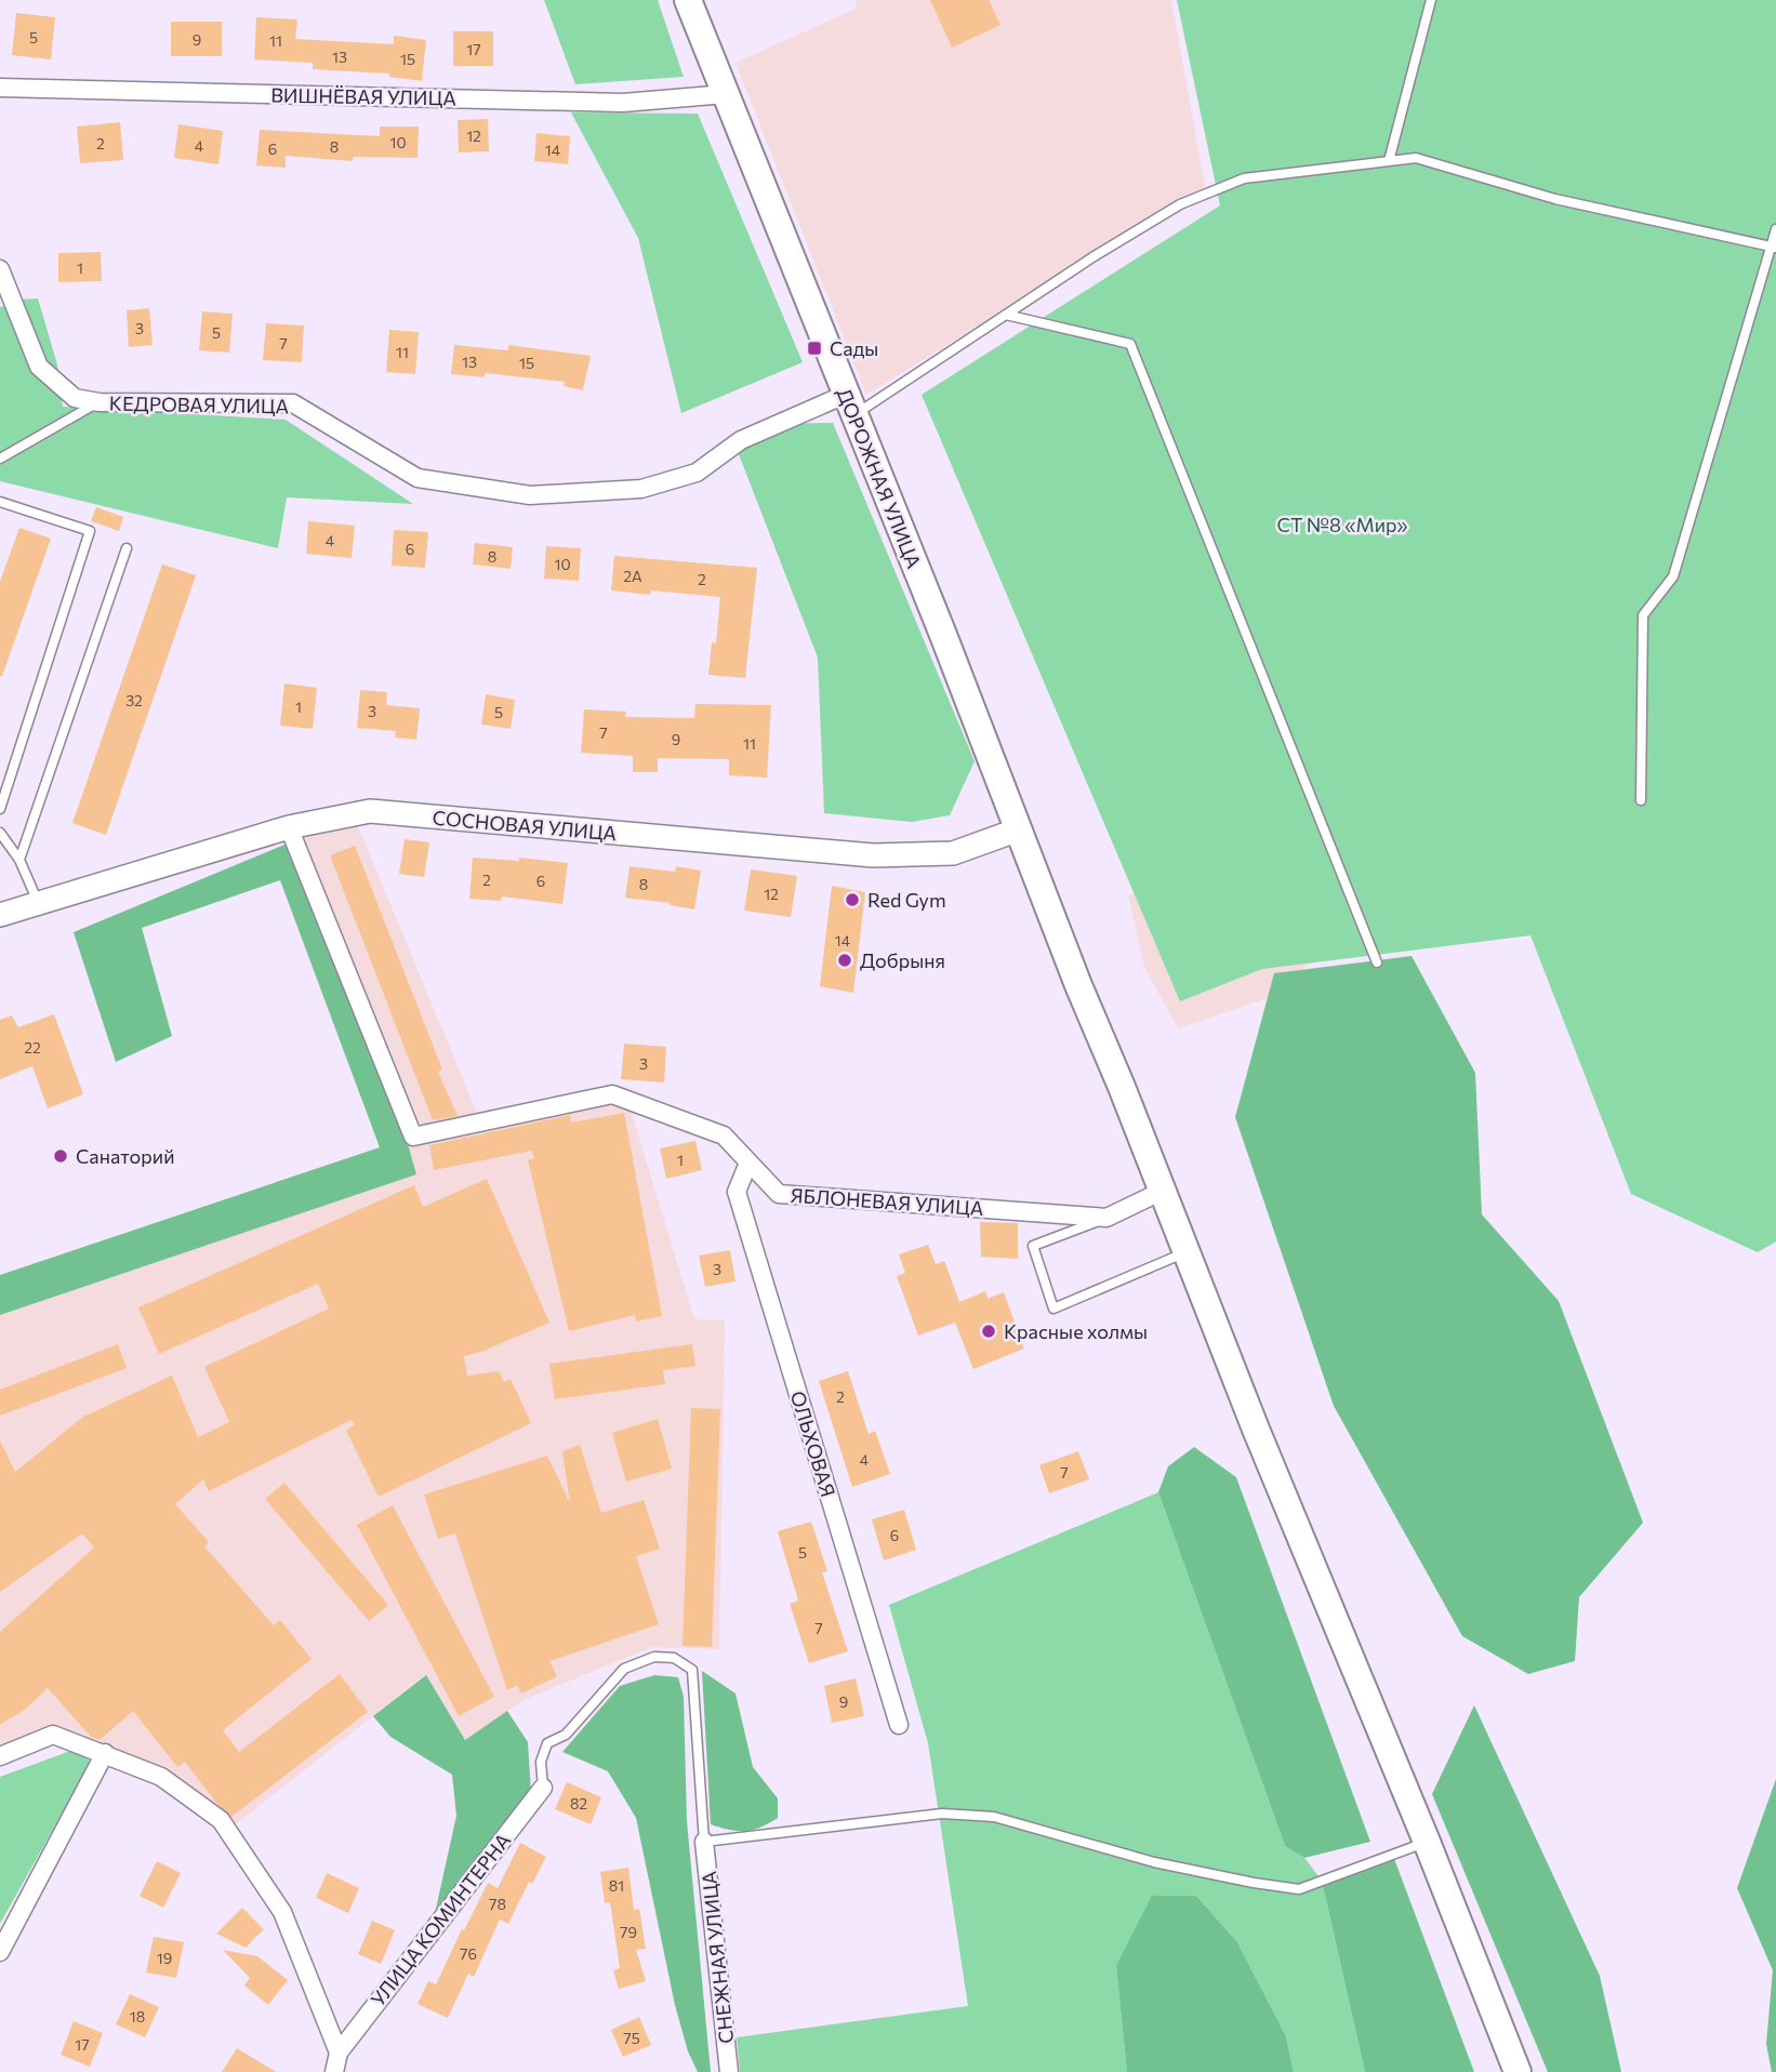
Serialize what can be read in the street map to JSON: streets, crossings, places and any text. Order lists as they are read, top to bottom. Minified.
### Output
{"streets":{"main road":["ДОРОЖНАЯ УЛИЦА"],"street":["ВИШНЁВАЯ УЛИЦА","КЕДРОВАЯ УЛИЦА","СОСНОВАЯ УЛИЦА","ЯБЛОНЕВАЯ УЛИЦА","ОЛЬХОВАЯ","УЛИЦА КОМИНТЕРНА","СНЕЖНАЯ УЛИЦА"]},"crossings":[["ВИШНЁВАЯ УЛИЦА","ДОРОЖНАЯ УЛИЦА"],["КЕДРОВАЯ УЛИЦА","ДОРОЖНАЯ УЛИЦА"],["ДОРОЖНАЯ УЛИЦА","СОСНОВАЯ УЛИЦА"],["ДОРОЖНАЯ УЛИЦА","ЯБЛОНЕВАЯ УЛИЦА"],["СОСНОВАЯ УЛИЦА","ЯБЛОНЕВАЯ УЛИЦА"],["ЯБЛОНЕВАЯ УЛИЦА","ОЛЬХОВАЯ"]],"parks":["СТ №8 «Мир»"],"places":{"transit":["Сады"],"other":["Red Gym","Добрыня","Санаторий","Красные холмы"]},"house_numbers":["5","9","11","17","13","15","12","10","2","4","8","6","14","1","3","5","7","11","13","15","4","6","8","10","2А","2","32","1","3","5","7","9","11","2","6","8","12","14","22","3","1","3","2","4","7","6","5","7","9","82","81","78","79","76","19","18","75","17"]}
